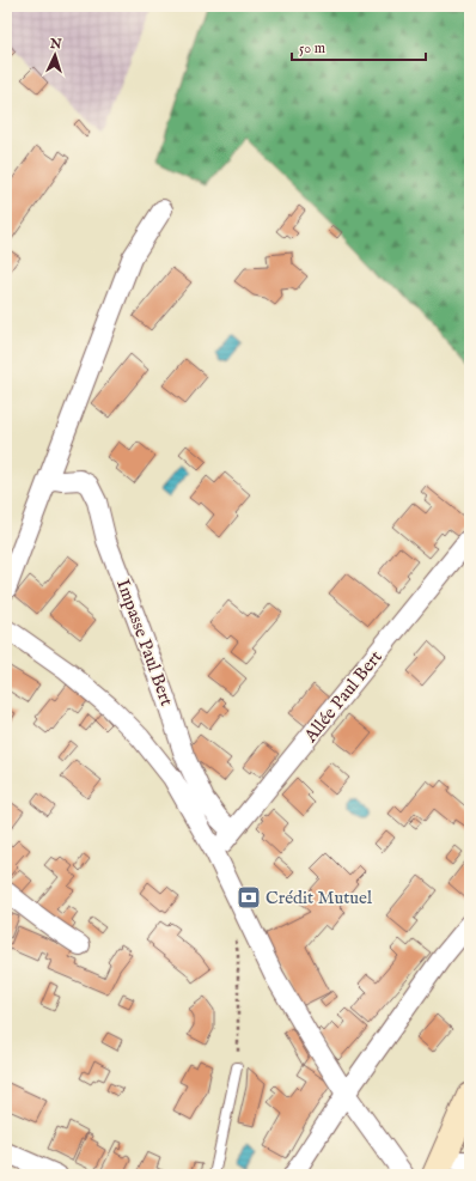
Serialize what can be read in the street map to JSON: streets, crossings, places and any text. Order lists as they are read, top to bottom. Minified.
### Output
{"streets":{"street":["Impasse Paul Bert","Allée Paul Bert"]},"crossings":[["Impasse Paul Bert","Allée Paul Bert"]],"places":{"bank":["Crédit Mutuel"]},"scale_bar":"50 m","north":"top"}
